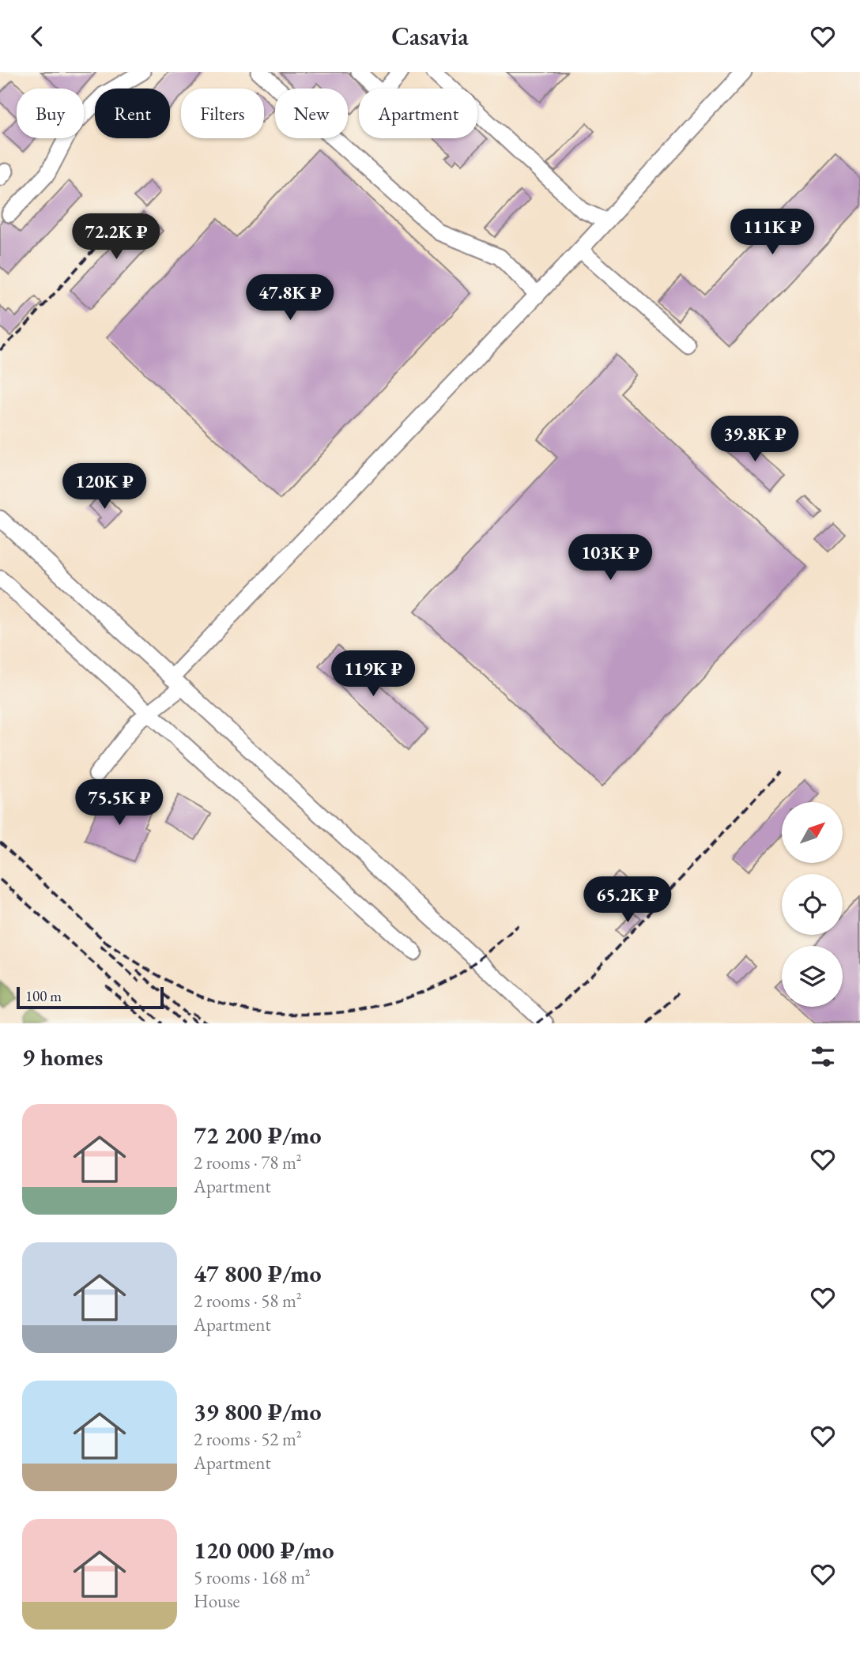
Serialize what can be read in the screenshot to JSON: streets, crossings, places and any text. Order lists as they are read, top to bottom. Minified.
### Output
{"scale_bar":"100 m","north":"top right","page":{"header":"Casavia","chip":["Buy","Rent","Filters","New","Apartment"],"price":["111K ₽","72.2K ₽","47.8K ₽","39.8K ₽","120K ₽","103K ₽","119K ₽","75.5K ₽","65.2K ₽"],"scale":"100 m","heading":"9 homes","list":[{"name":"72 200 ₽/mo","note":"2 rooms · 78 m² · Apartment"},{"name":"47 800 ₽/mo","note":"2 rooms · 58 m² · Apartment"},{"name":"39 800 ₽/mo","note":"2 rooms · 52 m² · Apartment"},{"name":"120 000 ₽/mo","note":"5 rooms · 168 m² · House"}]}}
